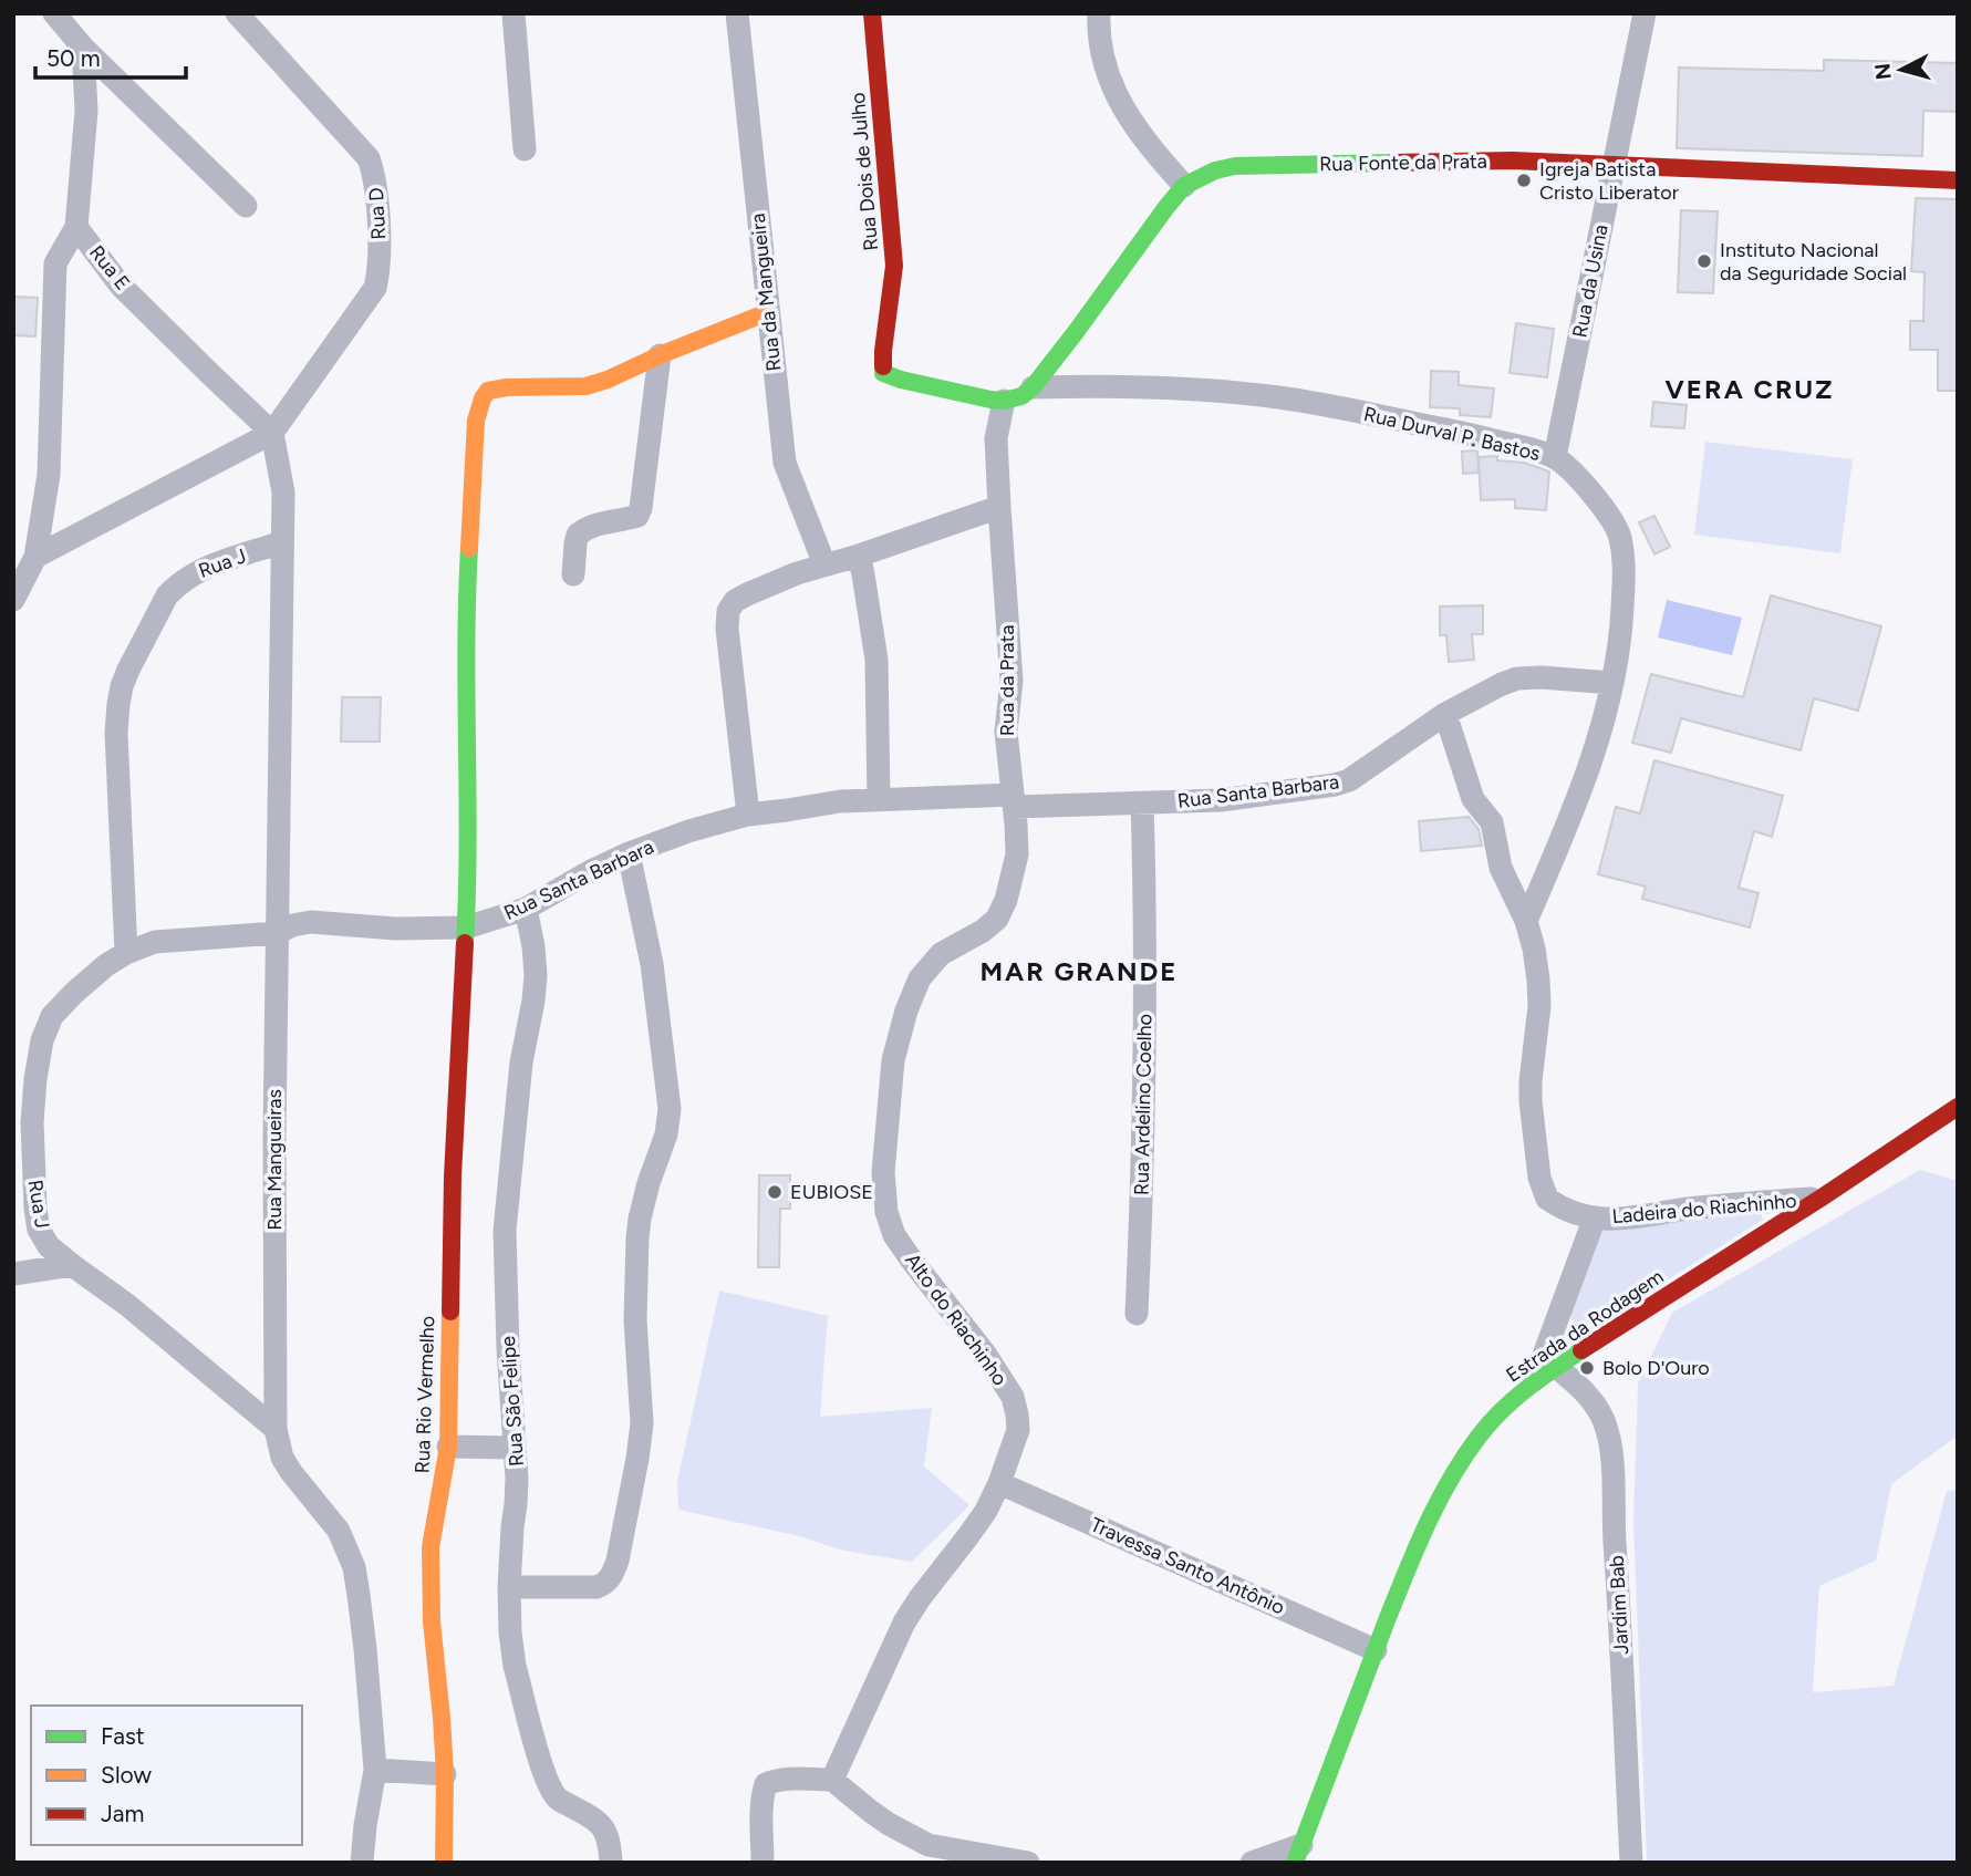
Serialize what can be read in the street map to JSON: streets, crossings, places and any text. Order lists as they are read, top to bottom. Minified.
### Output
{"streets":{"street":["Rua Fonte da Prata","Rua Dois de Julho","Rua D","Rua E","Rua da Usina","Rua da Mangueira","Rua Durval P. Bastos","Rua J","Rua da Prata","Rua Santa Barbara","Rua Ardelino Coelho","Rua Mangueiras","Ladeira do Riachinho","Alto do Riachinho","Estrada da Rodagem","Rua Rio Vermelho","Rua São Felipe","Travessa Santo Antônio","Jardim Bab"]},"crossings":[["Rua Fonte da Prata","Rua Dois de Julho"],["Rua Fonte da Prata","Rua da Usina"],["Rua Fonte da Prata","Rua Durval P. Bastos"],["Rua D","Rua E"],["Rua D","Rua Mangueiras"],["Rua E","Rua Mangueiras"],["Rua da Usina","Rua Durval P. Bastos"],["Rua Durval P. Bastos","Rua Santa Barbara"],["Rua Durval P. Bastos","Ladeira do Riachinho"],["Rua J","Rua Santa Barbara"],["Rua J","Rua Mangueiras"],["Rua J","Rua Rio Vermelho"],["Rua da Prata","Rua Santa Barbara"],["Rua da Prata","Alto do Riachinho"],["Rua Santa Barbara","Rua Ardelino Coelho"],["Rua Santa Barbara","Ladeira do Riachinho"],["Rua Santa Barbara","Alto do Riachinho"],["Rua Santa Barbara","Rua Rio Vermelho"],["Rua Santa Barbara","Rua São Felipe"],["Ladeira do Riachinho","Estrada da Rodagem"],["Alto do Riachinho","Travessa Santo Antônio"],["Estrada da Rodagem","Travessa Santo Antônio"],["Estrada da Rodagem","Jardim Bab"]],"districts":["VERA CRUZ","MAR GRANDE"],"places":["Igreja Batista Cristo Liberator","Instituto Nacional da Seguridade Social","EUBIOSE","Bolo D'Ouro"],"legend":["Fast","Slow","Jam"],"scale_bar":"50 m","north":"left"}
